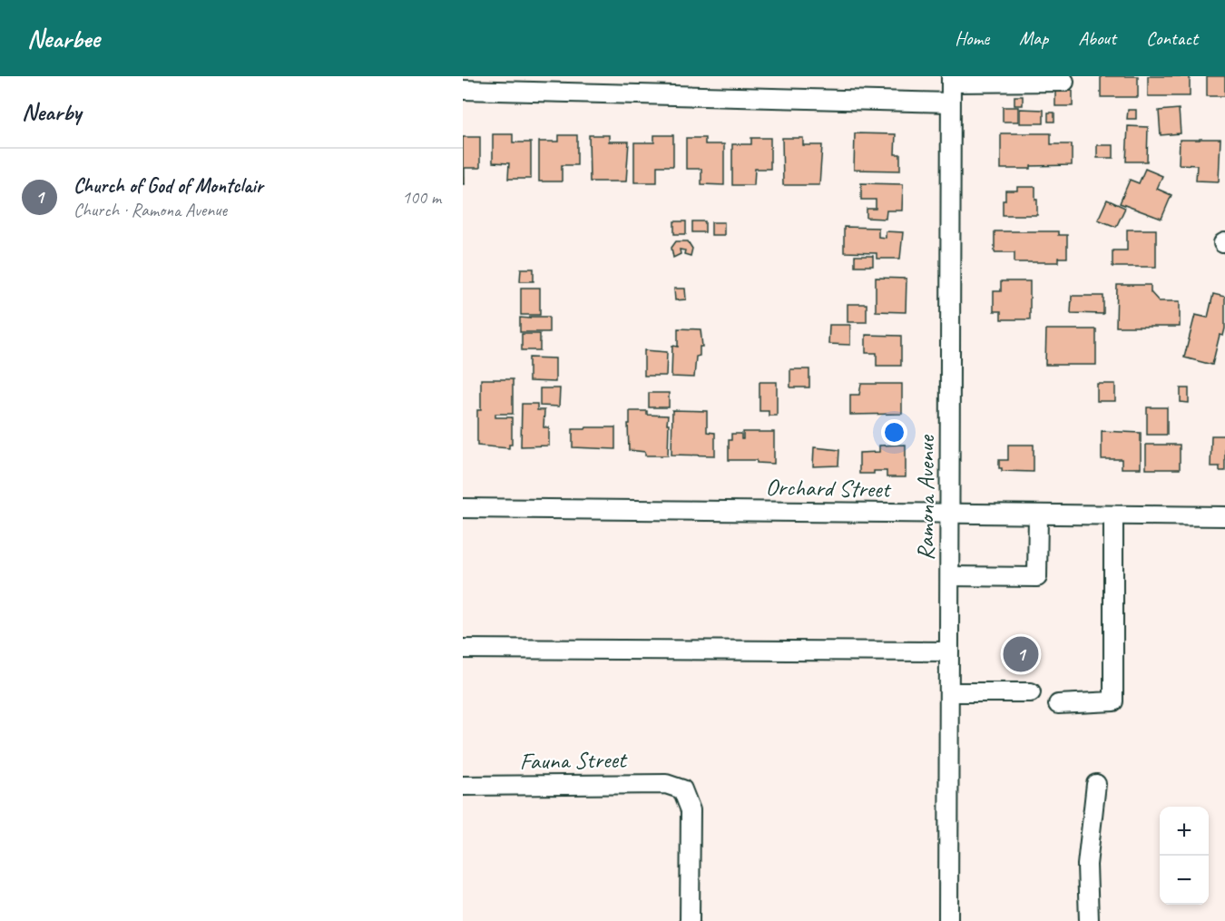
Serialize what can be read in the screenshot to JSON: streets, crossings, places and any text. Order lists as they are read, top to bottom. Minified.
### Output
{"streets":{"street":["Orchard Street","Ramona Avenue","Fauna Street"]},"crossings":[["Orchard Street","Ramona Avenue"]],"page":{"header":"Nearbee","nav":["Home","Map","About","Contact"],"heading":"Nearby","list":[{"mark":"1","name":"Church of God of Montclair","note":"Church · Ramona Avenue","value":"100 m"}],"pins":"1","map_buttons":["+","−"]}}
